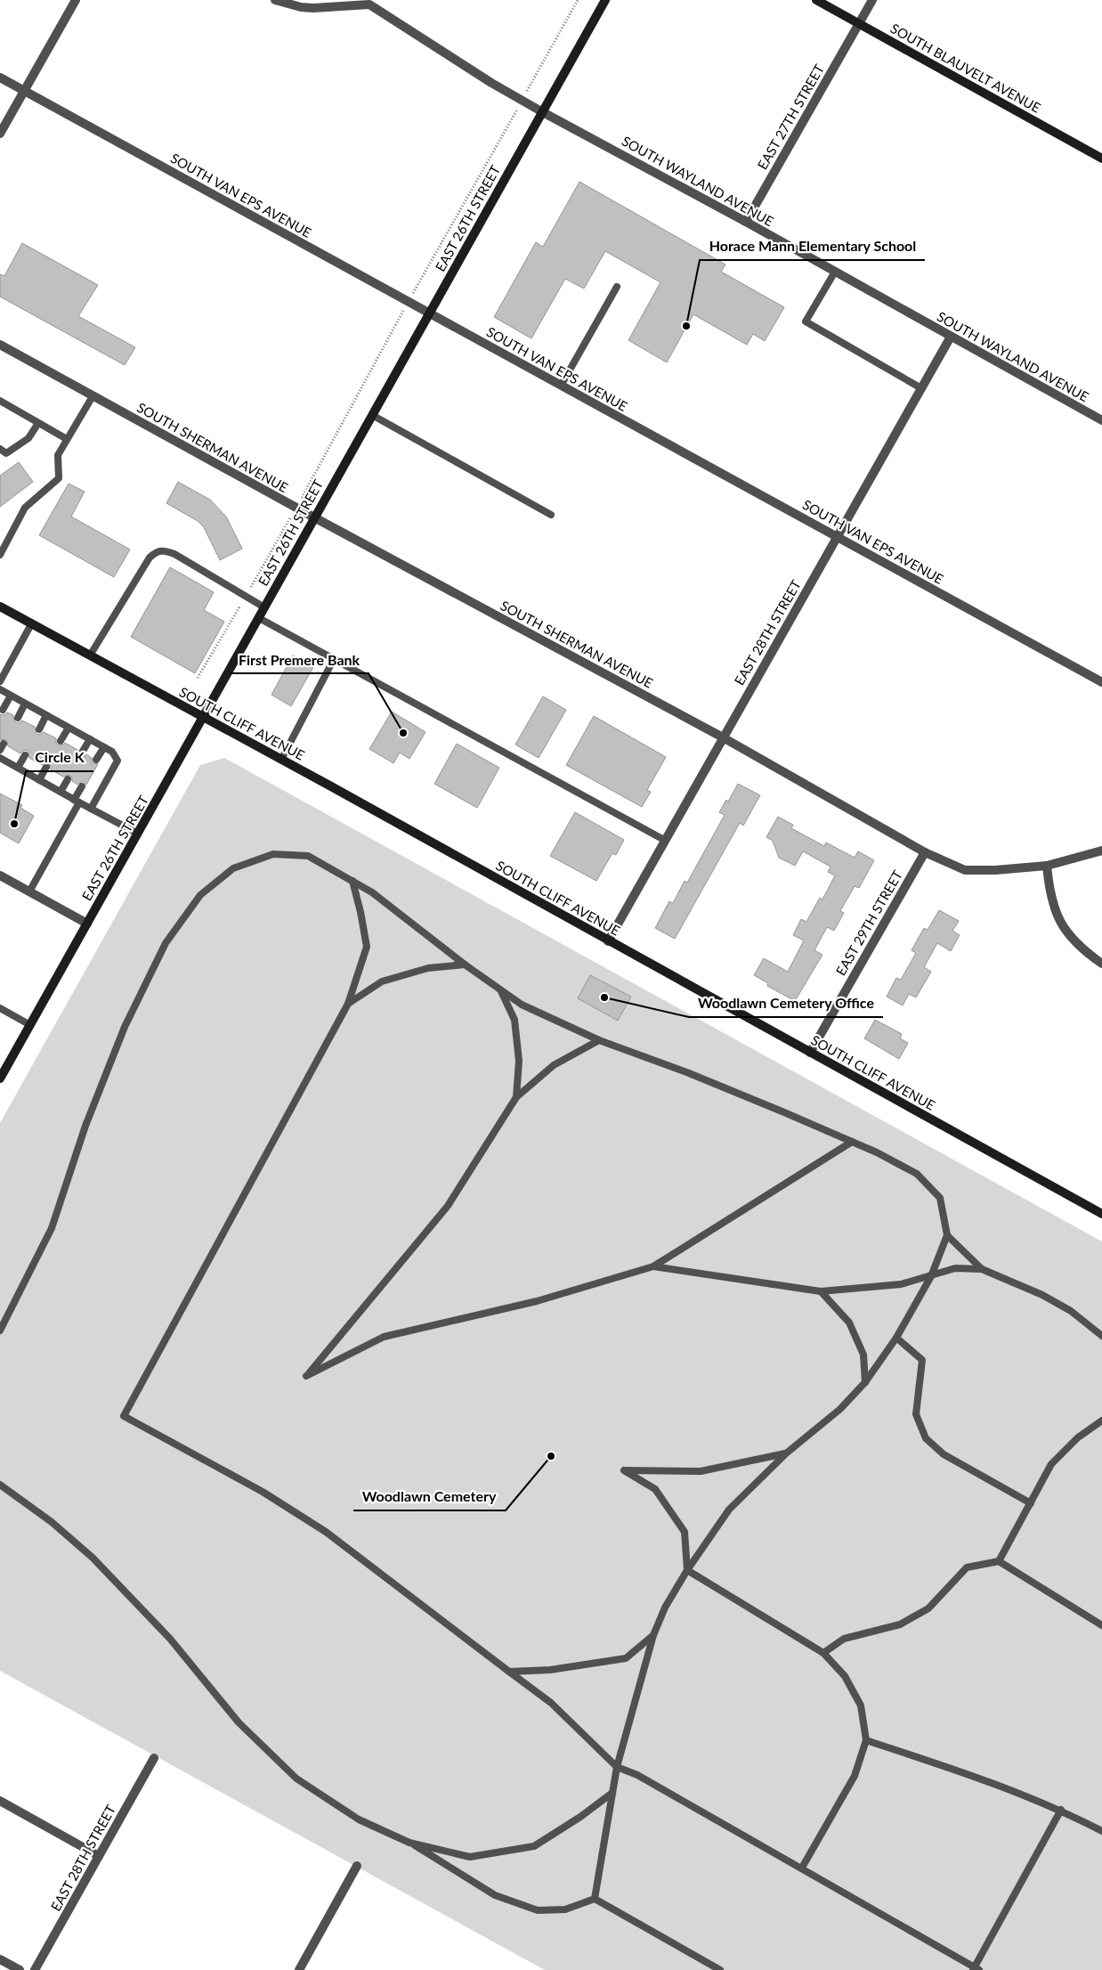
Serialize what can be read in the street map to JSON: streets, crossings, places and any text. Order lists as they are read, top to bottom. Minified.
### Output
{"streets":{"main road":["SOUTH BLAUVELT AVENUE","EAST 26TH STREET","SOUTH CLIFF AVENUE"],"street":["EAST 27TH STREET","SOUTH WAYLAND AVENUE","SOUTH VAN EPS AVENUE","SOUTH SHERMAN AVENUE","EAST 28TH STREET","EAST 29TH STREET"]},"crossings":[["SOUTH BLAUVELT AVENUE","EAST 27TH STREET"],["EAST 27TH STREET","SOUTH WAYLAND AVENUE"],["SOUTH WAYLAND AVENUE","EAST 26TH STREET"],["SOUTH WAYLAND AVENUE","EAST 28TH STREET"],["SOUTH VAN EPS AVENUE","EAST 26TH STREET"],["SOUTH VAN EPS AVENUE","EAST 28TH STREET"],["EAST 26TH STREET","SOUTH SHERMAN AVENUE"],["EAST 26TH STREET","SOUTH CLIFF AVENUE"],["SOUTH SHERMAN AVENUE","EAST 28TH STREET"],["SOUTH SHERMAN AVENUE","EAST 29TH STREET"],["EAST 28TH STREET","SOUTH CLIFF AVENUE"],["SOUTH CLIFF AVENUE","EAST 29TH STREET"]],"places":["Horace Mann Elementary School","First Premere Bank","Circle K","Woodlawn Cemetery Office","Woodlawn Cemetery"]}
